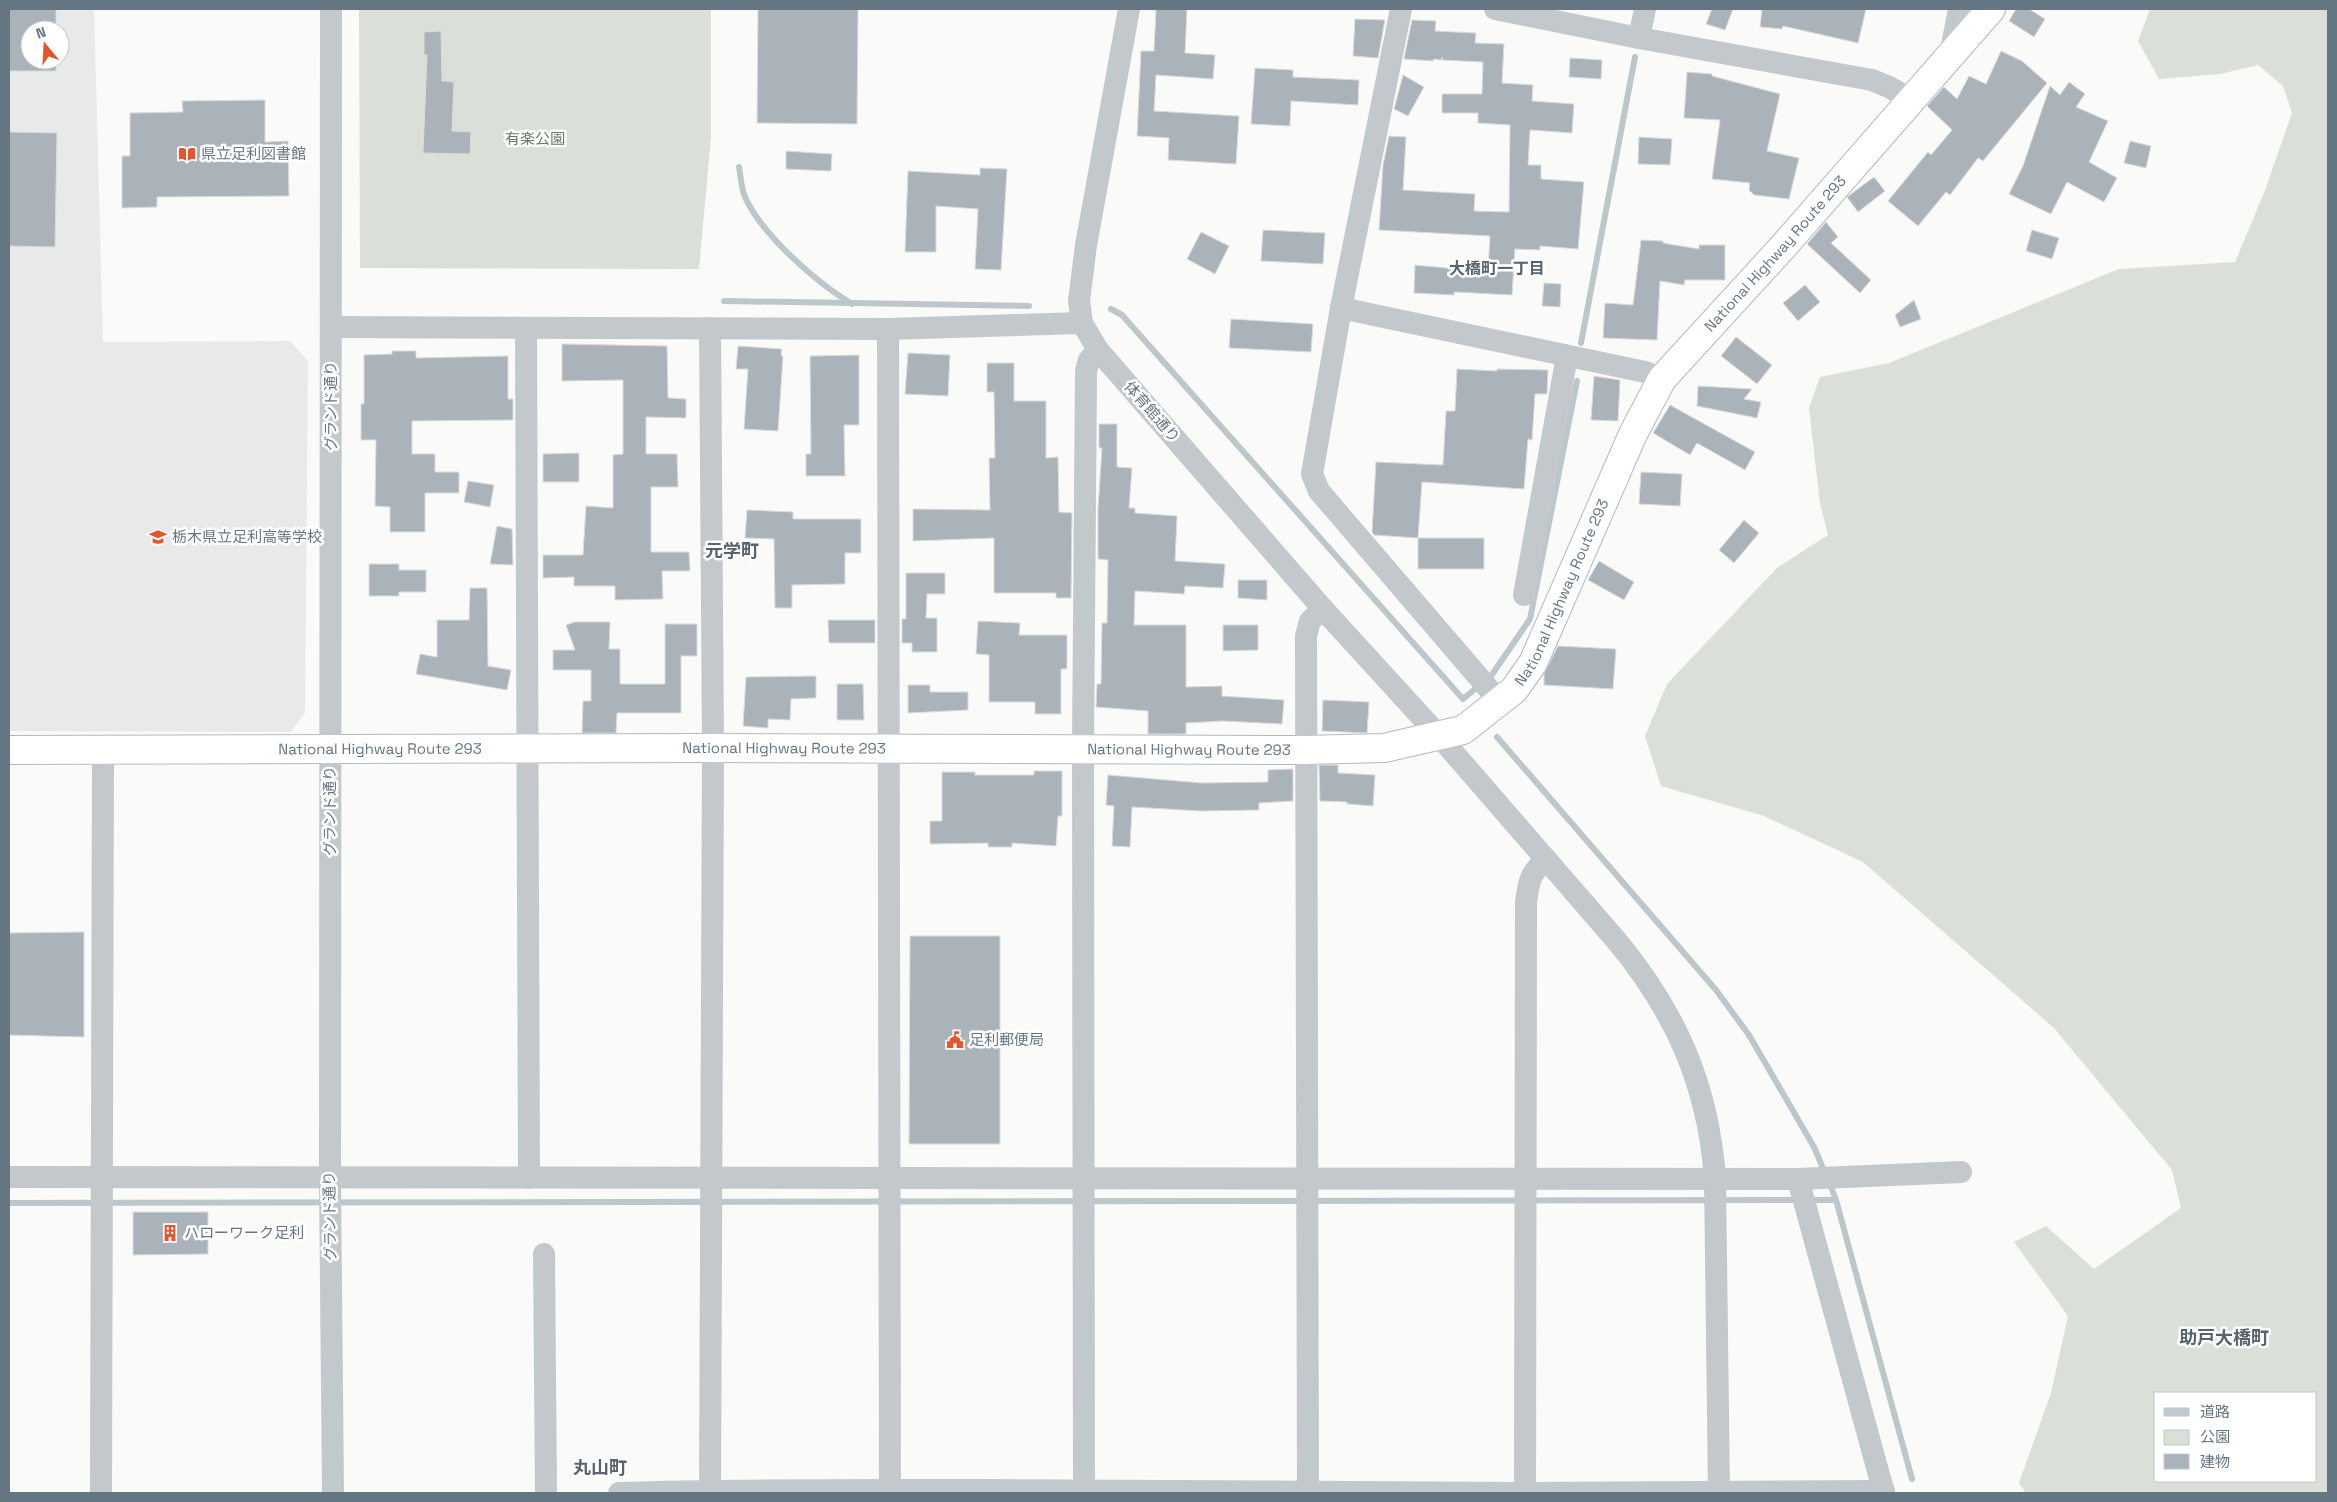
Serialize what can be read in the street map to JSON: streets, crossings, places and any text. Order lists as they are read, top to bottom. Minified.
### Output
{"streets":{"highway":["National Highway Route 293"],"street":["グランド通り","体育館通り"]},"crossings":[["National Highway Route 293","グランド通り"],["National Highway Route 293","体育館通り"]],"districts":["大橋町一丁目","元学町","助戸大橋町","丸山町"],"parks":["有楽公園"],"places":{"library":["県立足利図書館"],"school or university":["栃木県立足利高等学校"],"public building":["足利郵便局"],"building":["ハローワーク足利"]},"legend":["道路","公園","建物"],"north":"top"}
